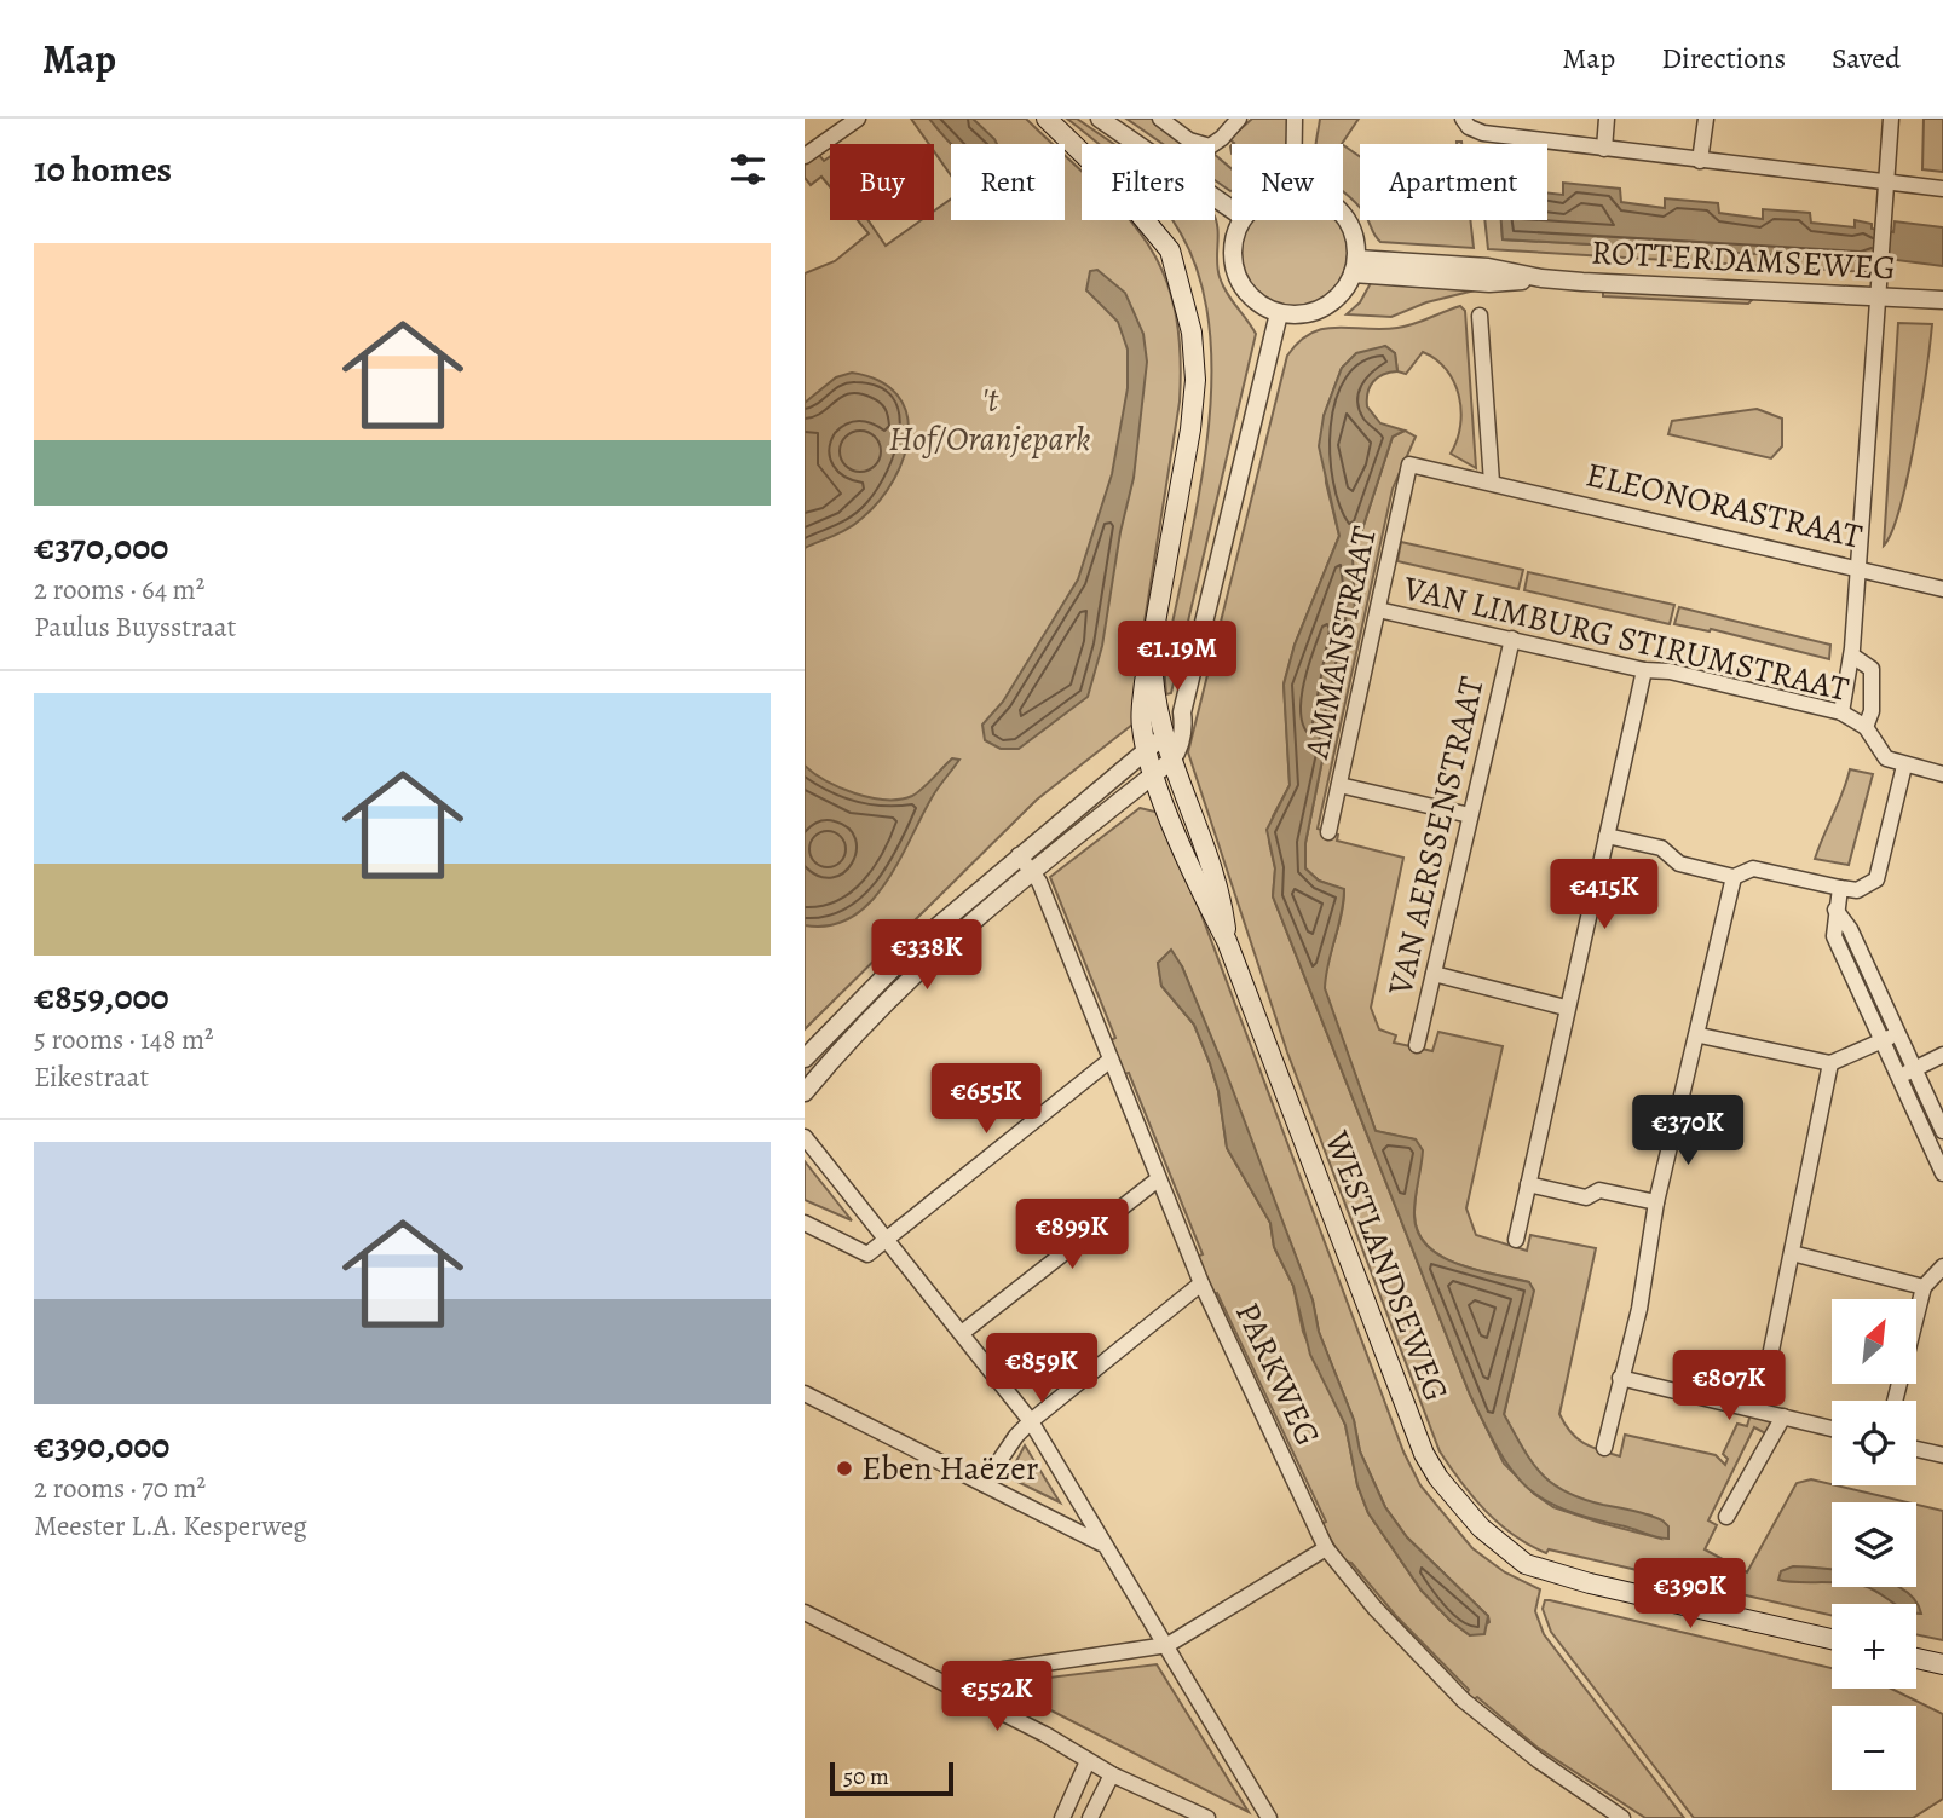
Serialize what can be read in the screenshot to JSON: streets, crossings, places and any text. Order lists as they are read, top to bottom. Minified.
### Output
{"streets":{"main road":["WESTLANDSEWEG"],"street":["ROTTERDAMSEWEG","ELEONORASTRAAT","VAN LIMBURG STIRUMSTRAAT","AMMANSTRAAT","VAN AERSSENSTRAAT","PARKWEG"]},"crossings":[["ELEONORASTRAAT","AMMANSTRAAT"],["VAN LIMBURG STIRUMSTRAAT","AMMANSTRAAT"],["VAN LIMBURG STIRUMSTRAAT","VAN AERSSENSTRAAT"]],"parks":["'t Hof/Oranjepark"],"places":["Eben Haëzer"],"scale_bar":"50 m","north":"top right","page":{"header":"Map","nav":["Map","Directions","Saved"],"heading":"10 homes","chip":["Buy","Rent","Filters","New","Apartment"],"list":[{"name":"€370,000","note":"2 rooms · 64 m² · Paulus Buysstraat"},{"name":"€859,000","note":"5 rooms · 148 m² · Eikestraat"},{"name":"€390,000","note":"2 rooms · 70 m² · Meester L.A. Kesperweg"}],"price":["€1.19M","€415K","€338K","€655K","€370K","€899K","€859K","€807K","€390K","€552K"],"map_buttons":["+","−"],"scale":"50 m"}}
